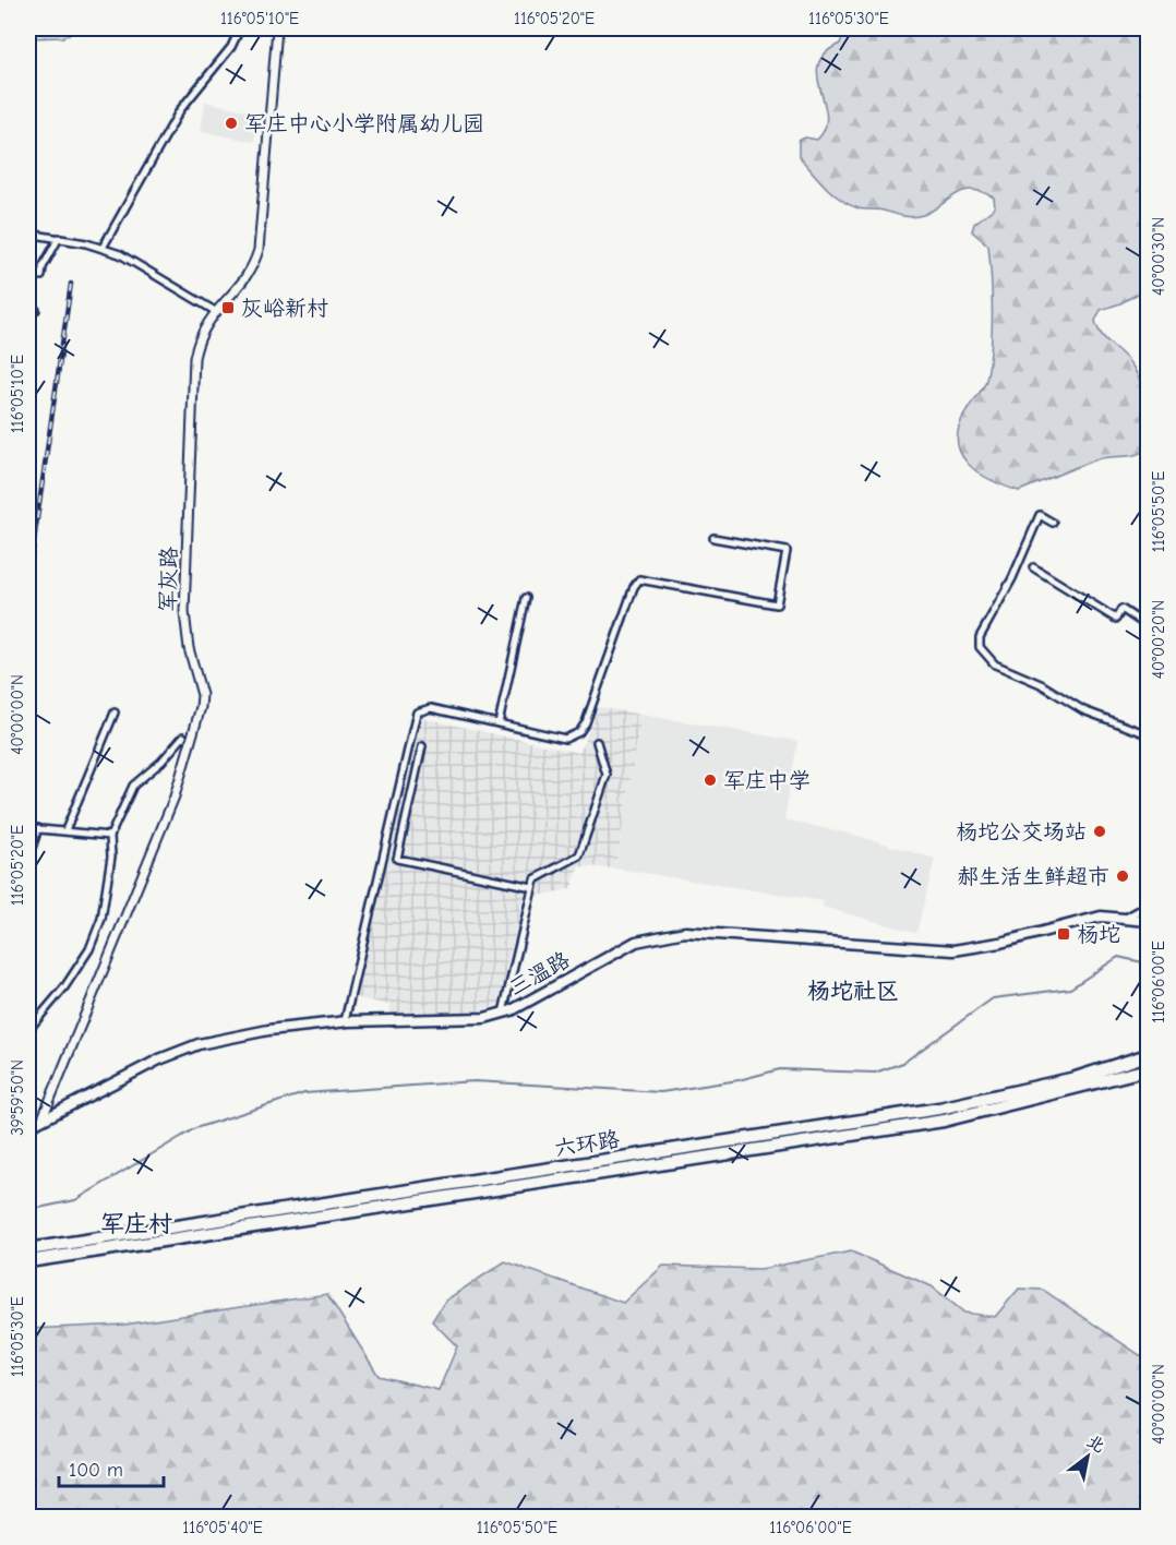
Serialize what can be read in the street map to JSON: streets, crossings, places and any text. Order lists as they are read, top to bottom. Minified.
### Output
{"streets":{"highway":["六环路"],"main road":["三温路"],"street":["军灰路"]},"crossings":[["军灰路","三温路"]],"districts":["杨坨社区","军庄村"],"places":{"other":["军庄中心小学附属幼儿园","军庄中学","杨坨公交场站","郝生活生鲜超市"],"transit":["灰峪新村","杨坨"]},"scale_bar":"100 m","north":"top right","coordinates":["116°05'10\"E","116°05'20\"E","116°05'30\"E","40°00'30\"N","116°05'50\"E","40°00'20\"N","40°00'00\"N","116°06'00\"E","39°59'50\"N","116°05'40\"E"]}
